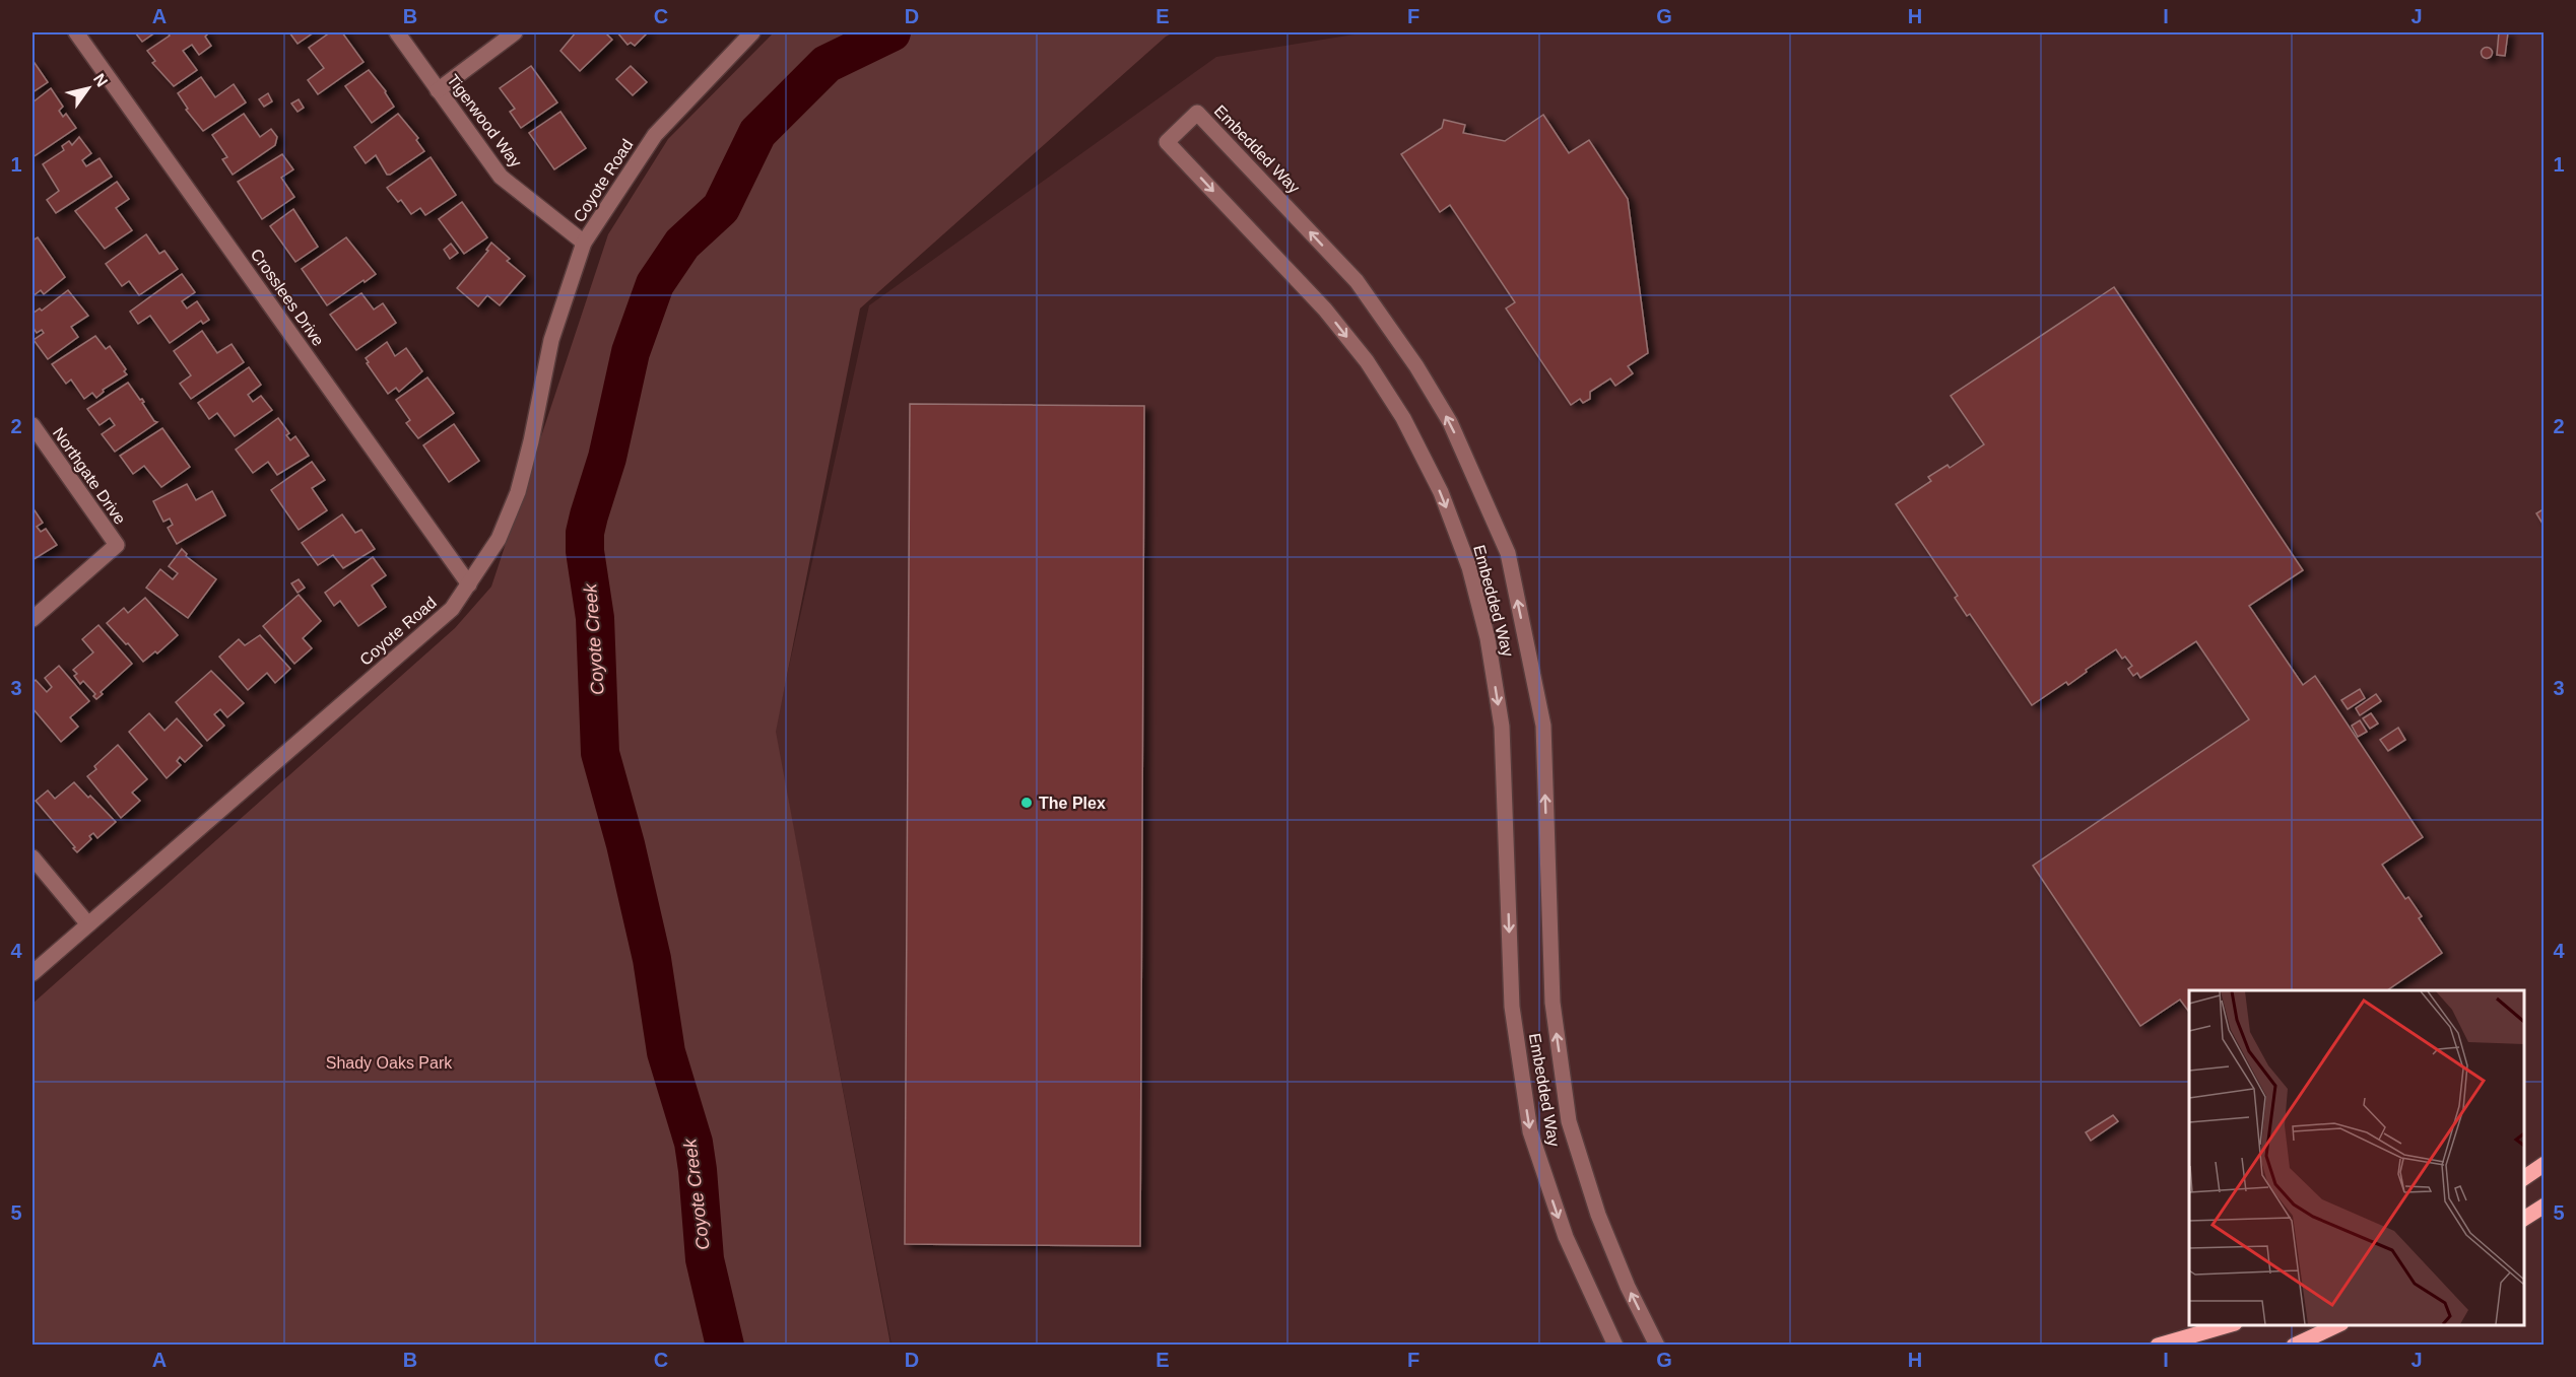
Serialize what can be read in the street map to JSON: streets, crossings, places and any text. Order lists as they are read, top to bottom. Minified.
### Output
{"streets":{"street":["Tigerwood Way","Embedded Way","Coyote Road","Crosslees Drive","Northgate Drive"]},"crossings":[["Tigerwood Way","Coyote Road"],["Coyote Road","Crosslees Drive"]],"water":["Coyote Creek"],"parks":["Shady Oaks Park"],"places":["The Plex"],"north":"top right","grid":{"columns":["A","B","C","D","E","F","G","H","I","J"],"rows":["1","2","3","4","5"]}}
